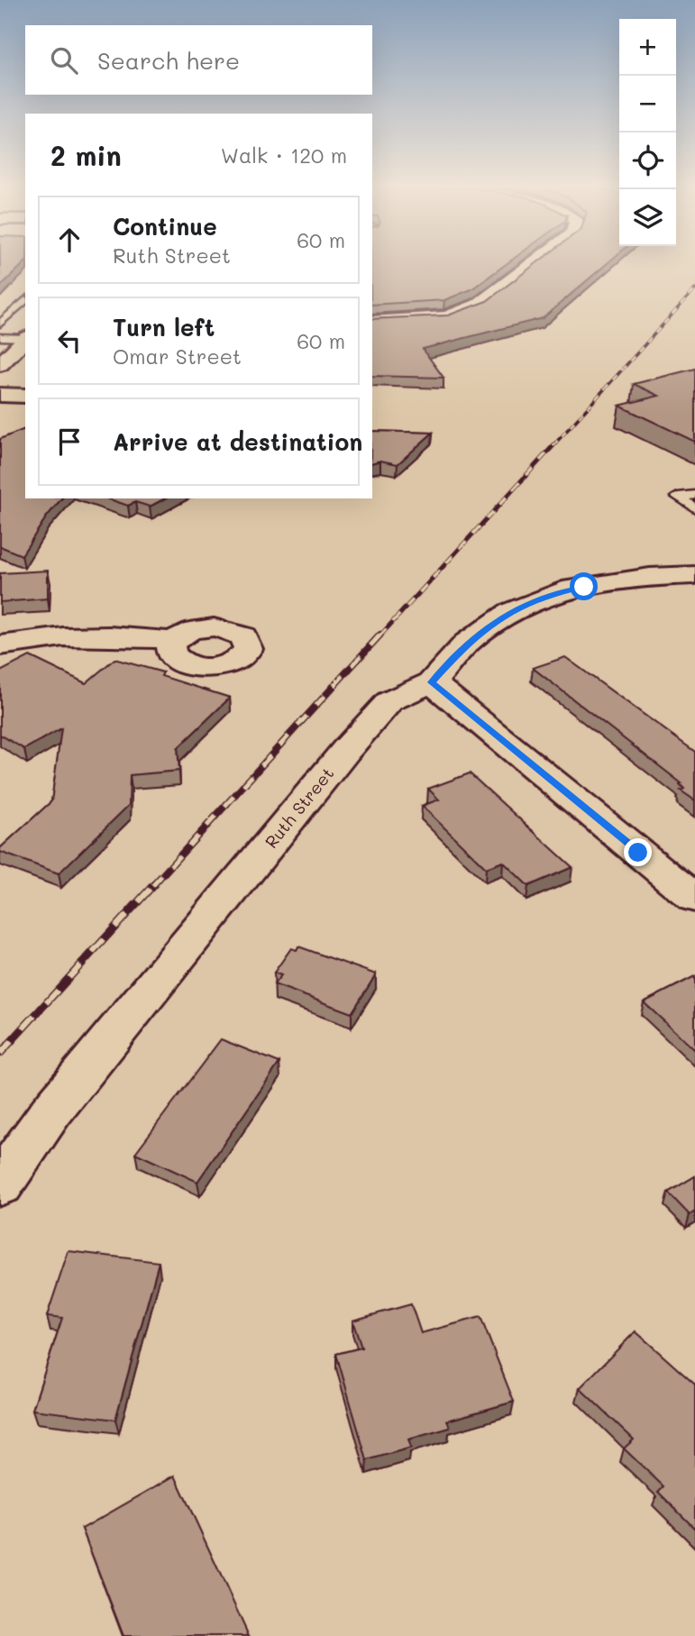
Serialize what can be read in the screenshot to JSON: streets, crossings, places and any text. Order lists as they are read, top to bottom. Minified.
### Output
{"streets":{"street":["Ruth Street"]},"page":{"map_buttons":["+","−"],"search":"Search here","heading":["2 min","Walk · 120 m"],"list":[["Continue","Ruth Street","60 m"],["Turn left","Omar Street","60 m"],"Arrive at destination"]}}
